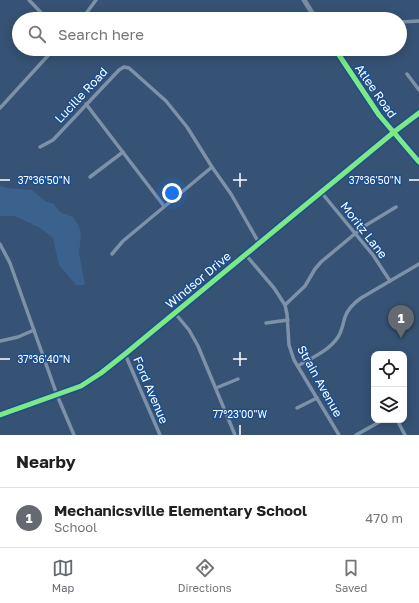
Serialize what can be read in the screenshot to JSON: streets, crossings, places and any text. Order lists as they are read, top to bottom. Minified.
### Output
{"streets":{"street":["Atlee Road","Lucille Road","Moritz Lane","Windsor Drive","Strain Avenue","Ford Avenue"]},"crossings":[["Atlee Road","Windsor Drive"],["Moritz Lane","Windsor Drive"],["Windsor Drive","Strain Avenue"],["Windsor Drive","Ford Avenue"]],"page":{"search":"Search here","pins":"1","heading":"Nearby","list":[{"mark":"1","name":"Mechanicsville Elementary School","note":"School","value":"470 m"}],"nav":["Map","Directions","Saved"]},"coordinates":["37°36'50\"N","37°36'40\"N","77°23'00\"W"]}
